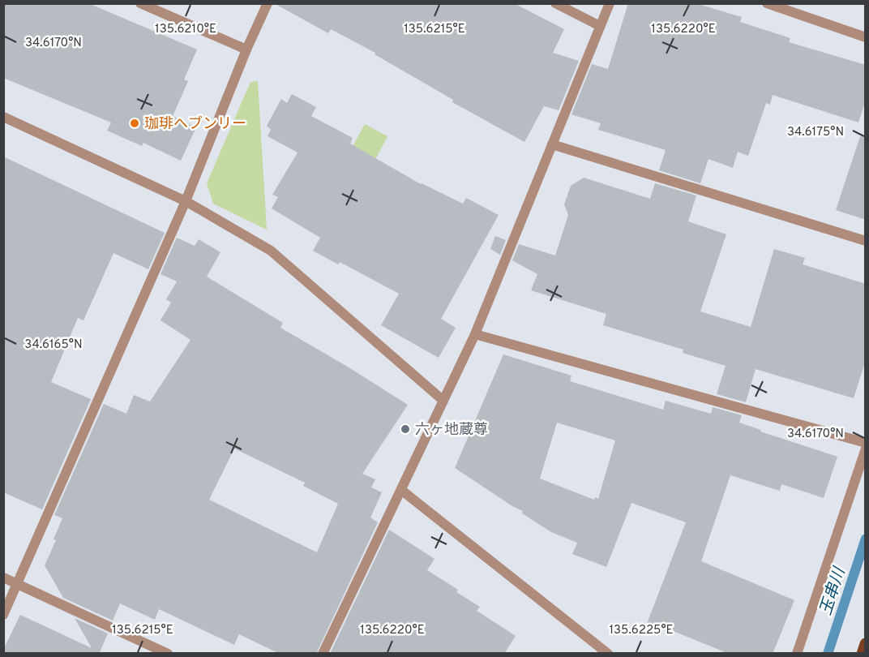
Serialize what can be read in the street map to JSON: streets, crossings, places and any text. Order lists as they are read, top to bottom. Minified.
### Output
{"water":["玉串川"],"places":["珈琲ヘブンリー","六ヶ地蔵尊"],"coordinates":["135.6210°E","135.6215°E","135.6220°E","34.6170°N","34.6175°N","34.6165°N","135.6225°E"]}
